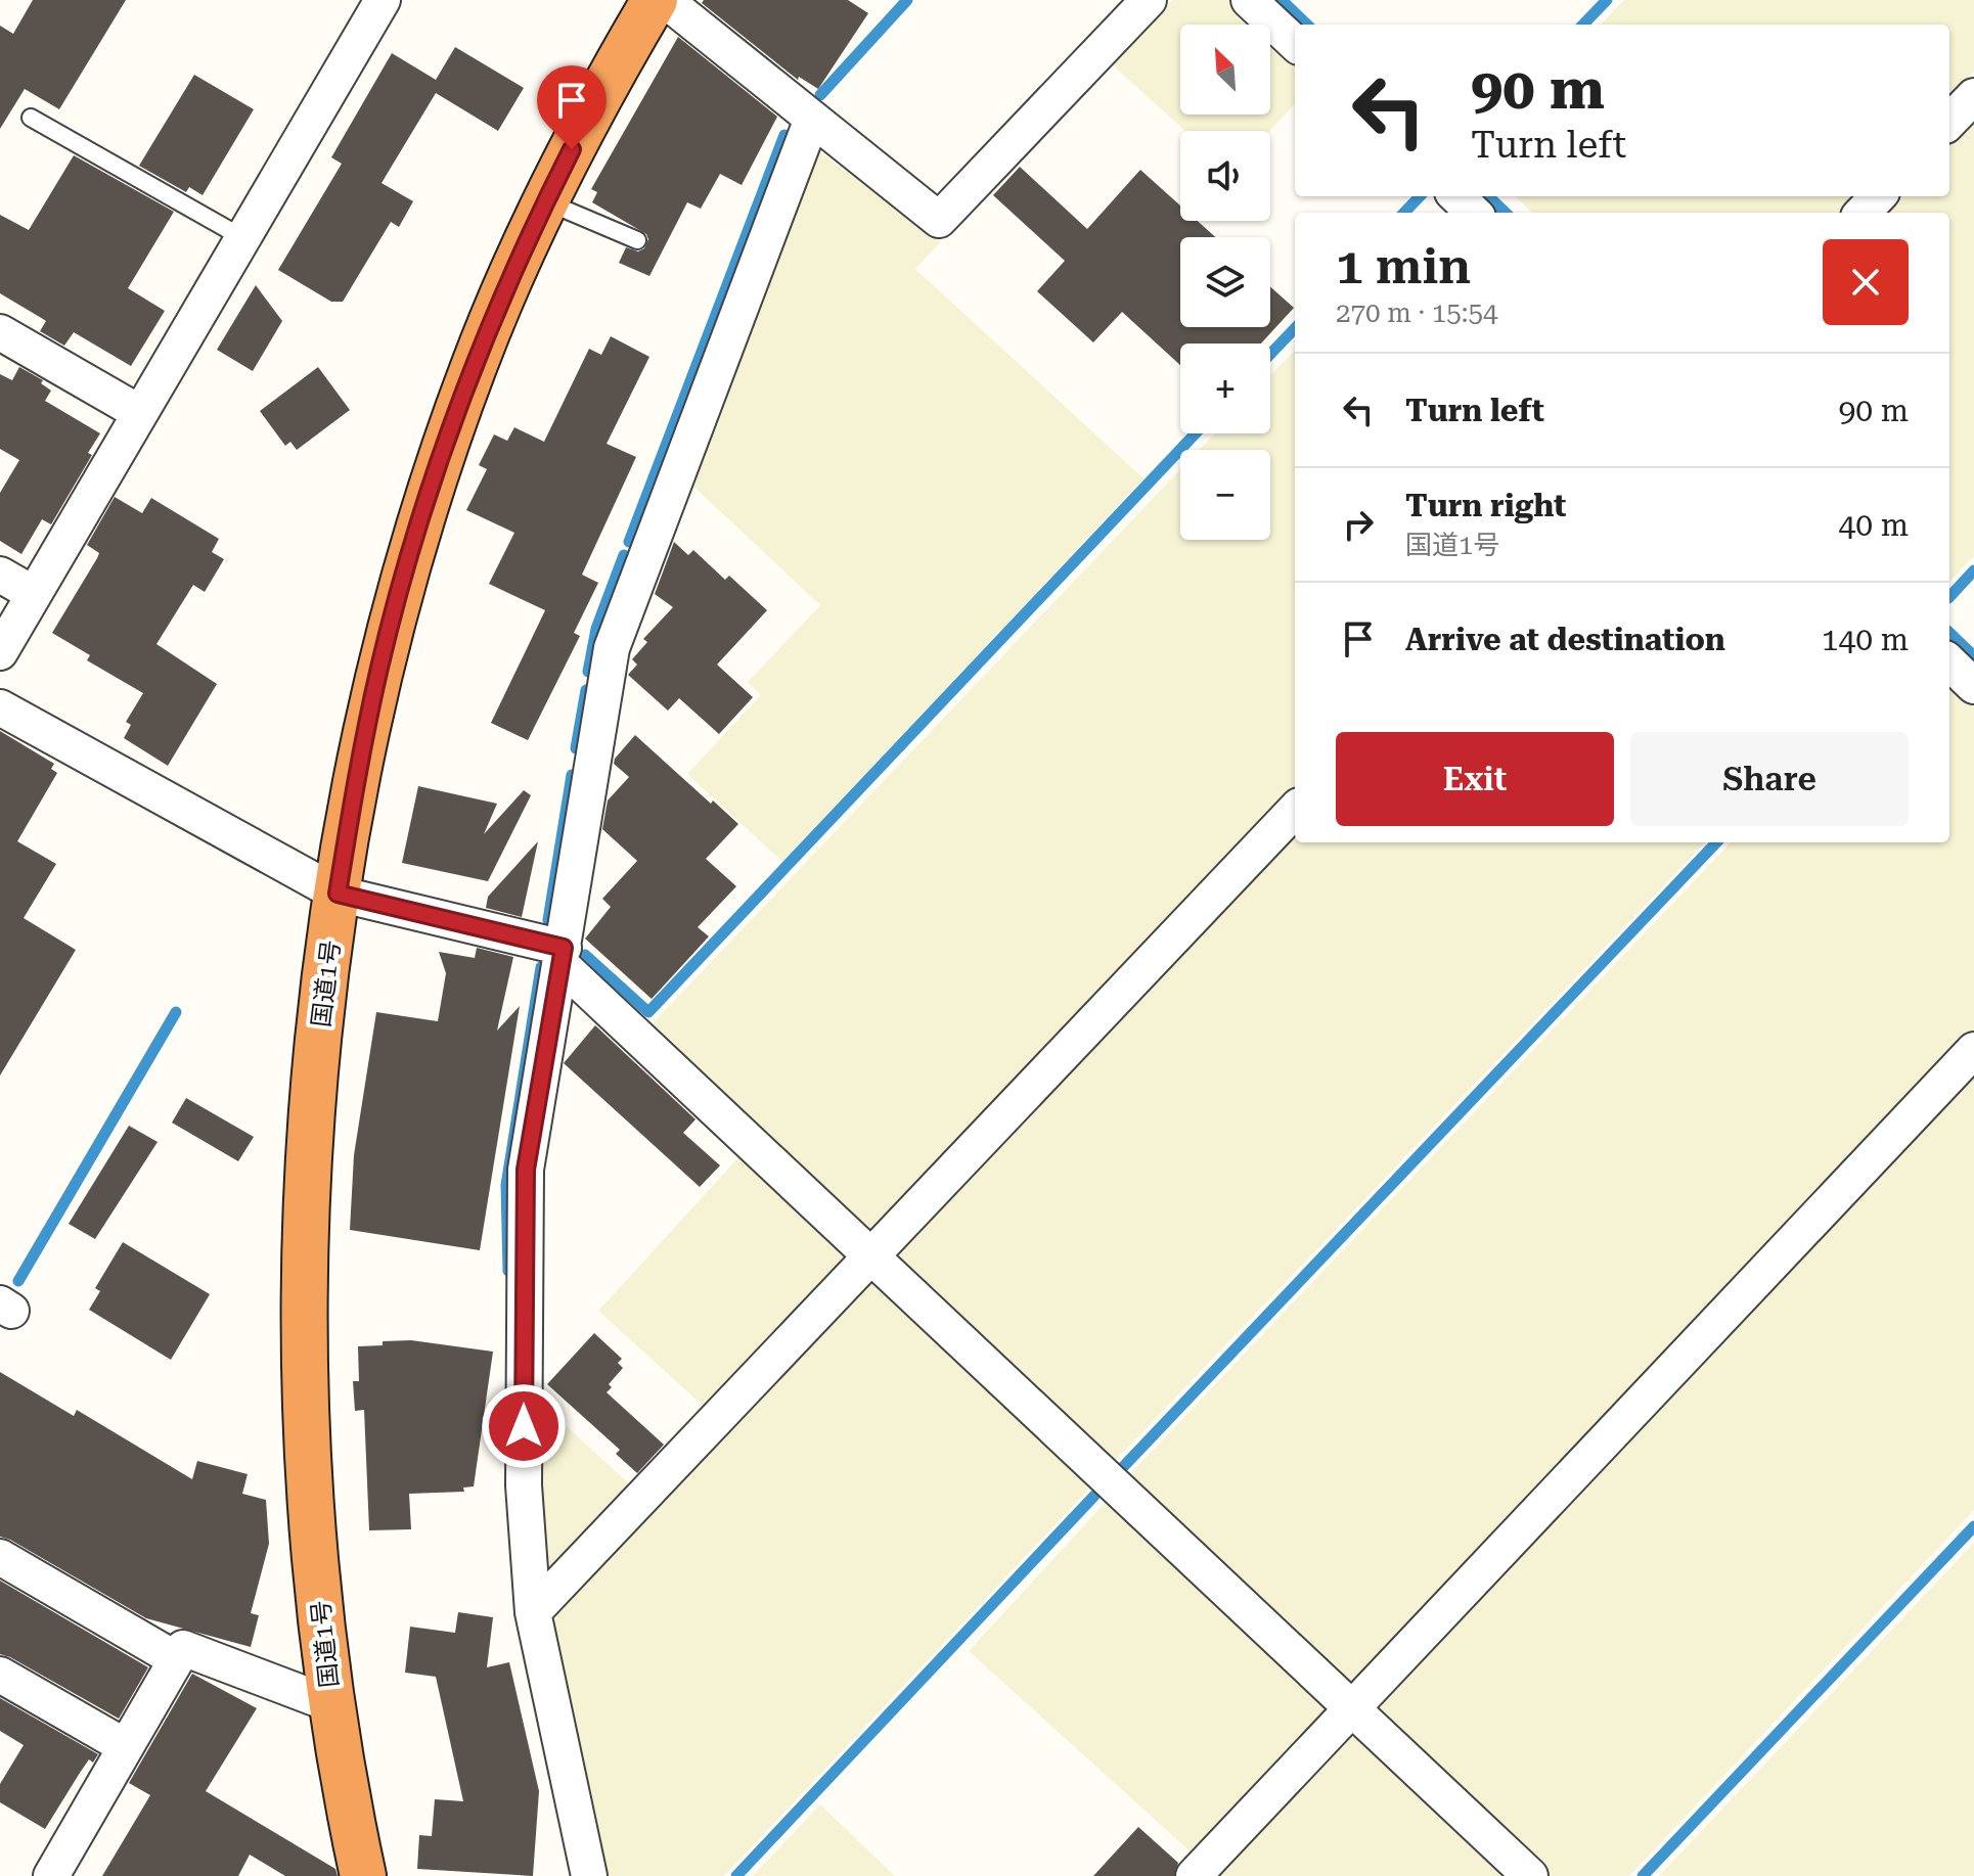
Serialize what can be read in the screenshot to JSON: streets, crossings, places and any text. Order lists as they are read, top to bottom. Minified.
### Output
{"streets":{"highway":["国道1号"]},"north":"top left","page":{"map_buttons":["+","−"],"turn":["90 m","Turn left"],"heading":["1 min","270 m · 15:54"],"list":[{"name":"Turn left","value":"90 m"},{"name":"Turn right","note":"国道1号","value":"40 m"},{"name":"Arrive at destination","value":"140 m"}],"buttons":["Exit","Share"]}}
